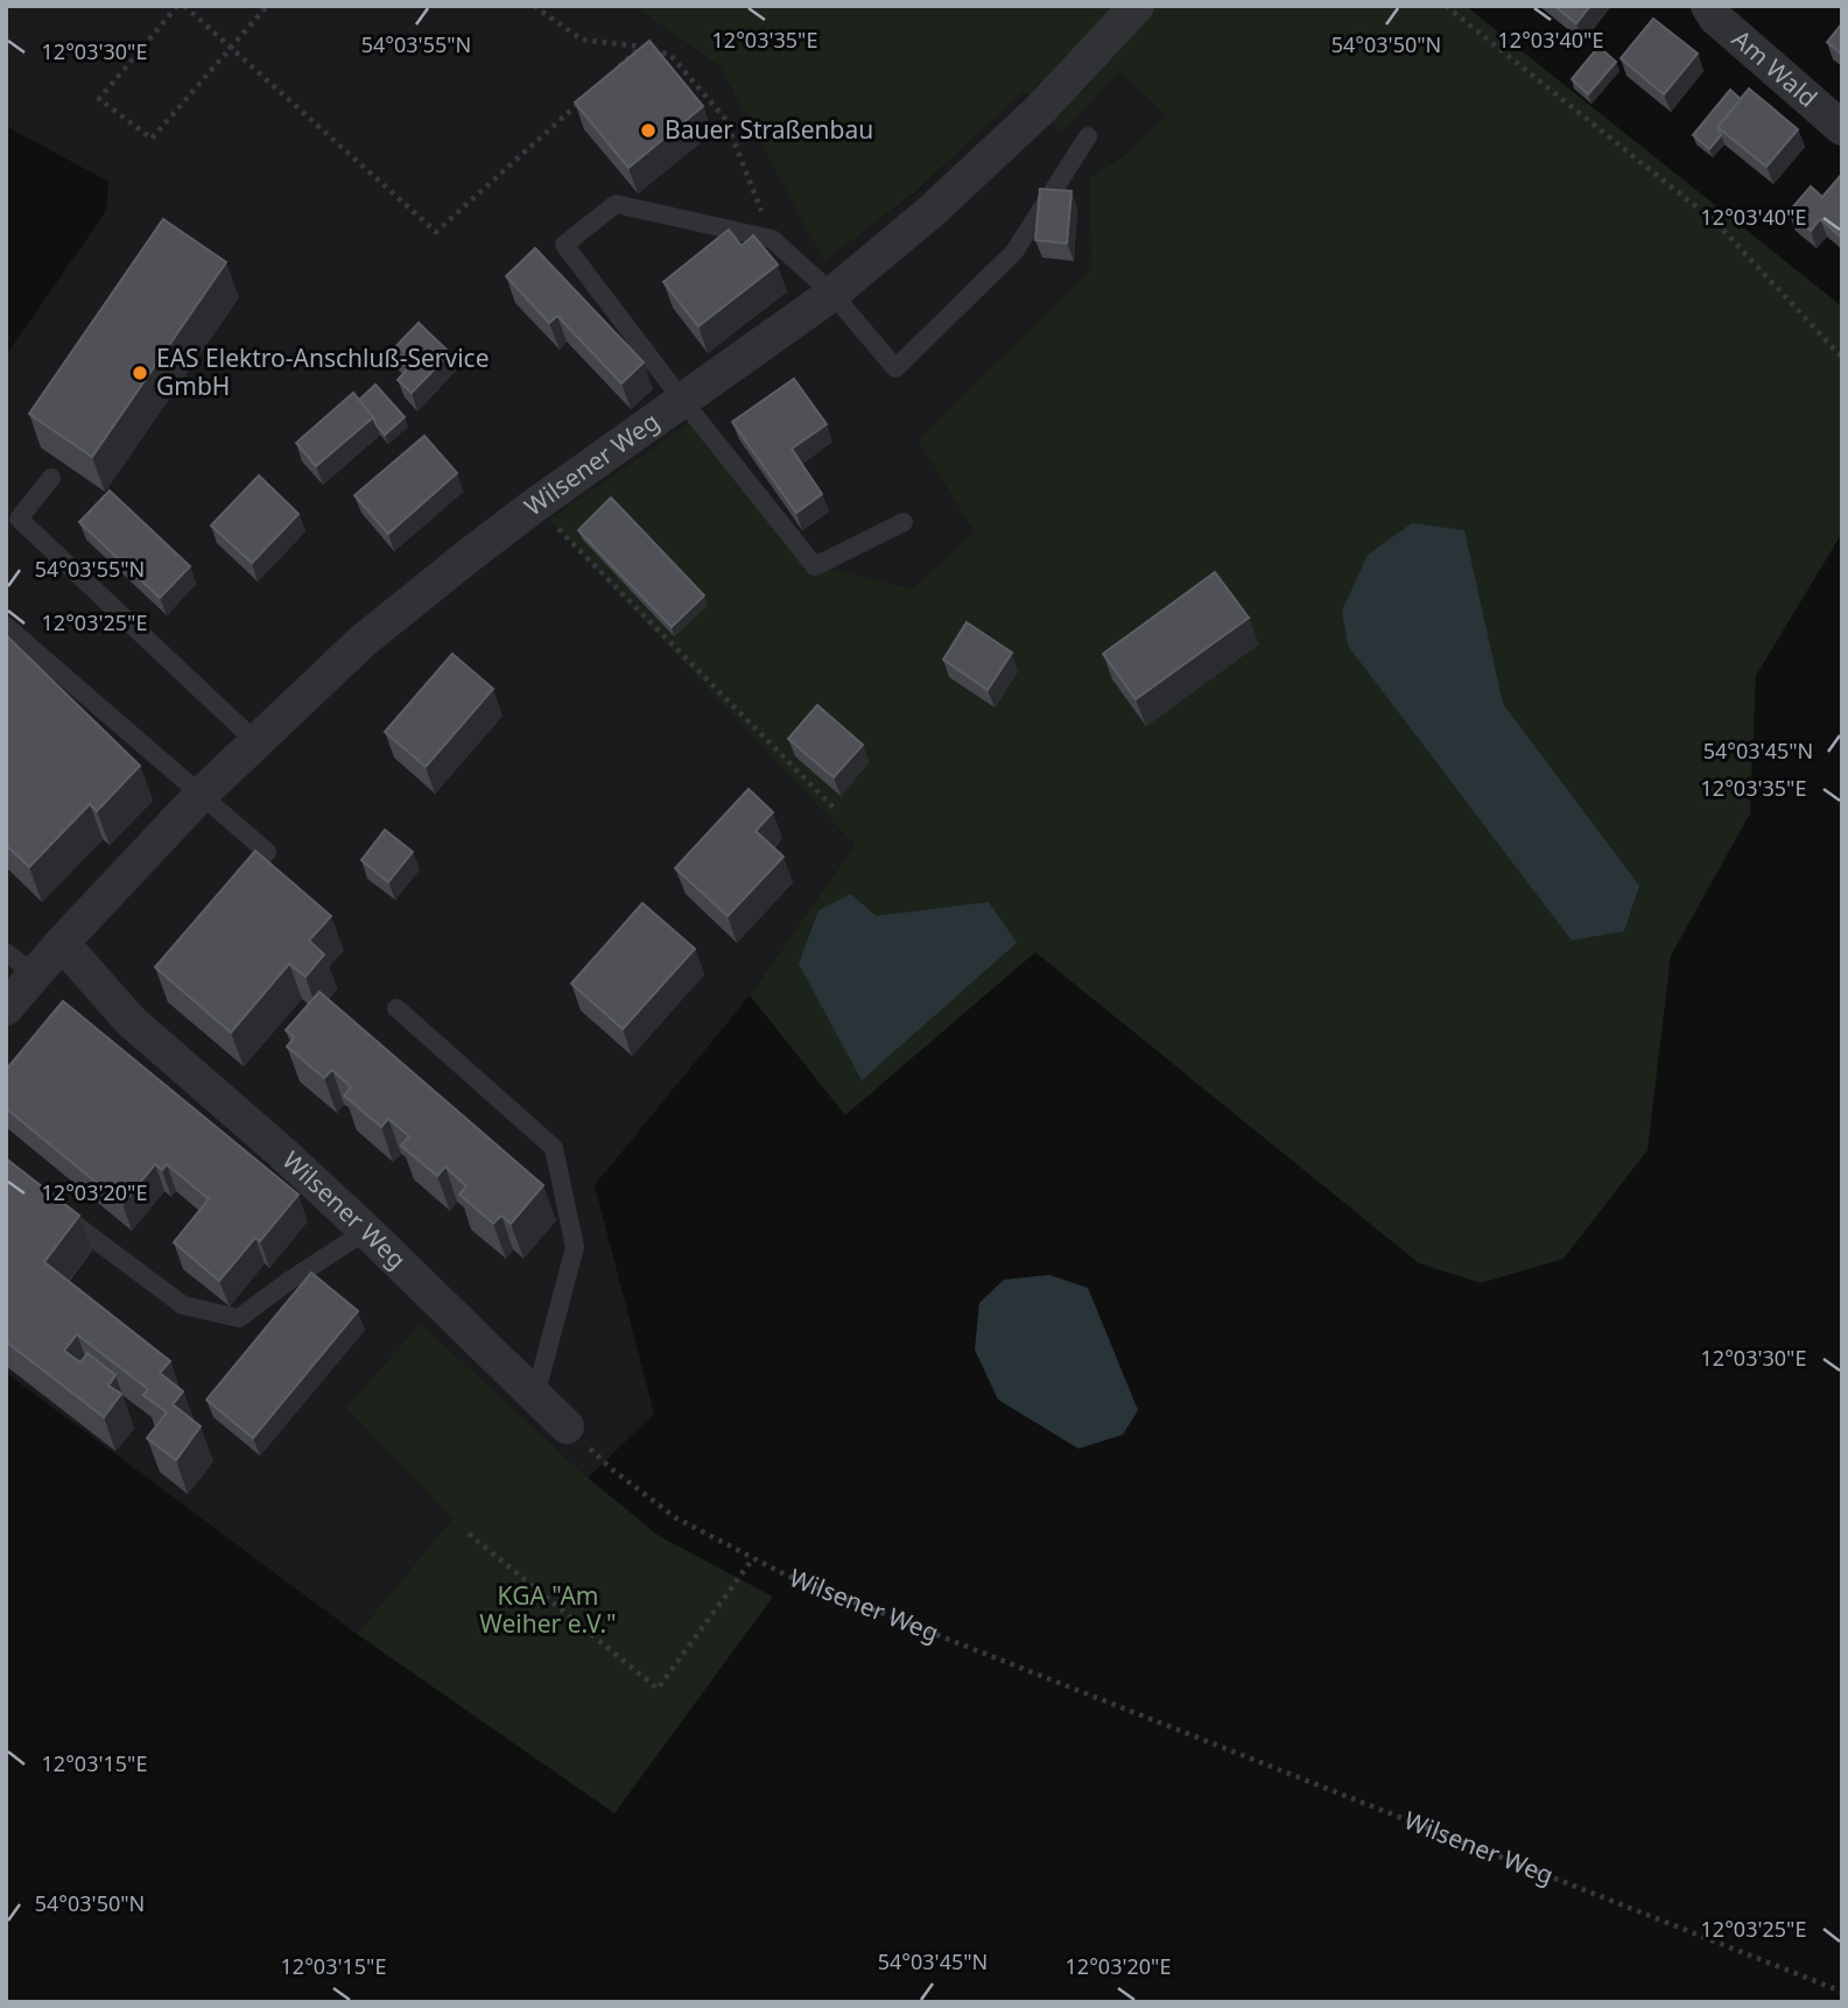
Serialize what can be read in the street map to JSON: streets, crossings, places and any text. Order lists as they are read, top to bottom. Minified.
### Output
{"streets":{"street":["Am Wald","Wilsener Weg"]},"parks":["KGA \"Am Weiher e.V.\""],"places":["Bauer Straßenbau","EAS Elektro-Anschluß-Service GmbH"],"coordinates":["12°03'40\"E","12°03'35\"E","54°03'55\"N","54°03'50\"N","12°03'30\"E","12°03'25\"E","54°03'45\"N","12°03'20\"E","12°03'15\"E"]}
